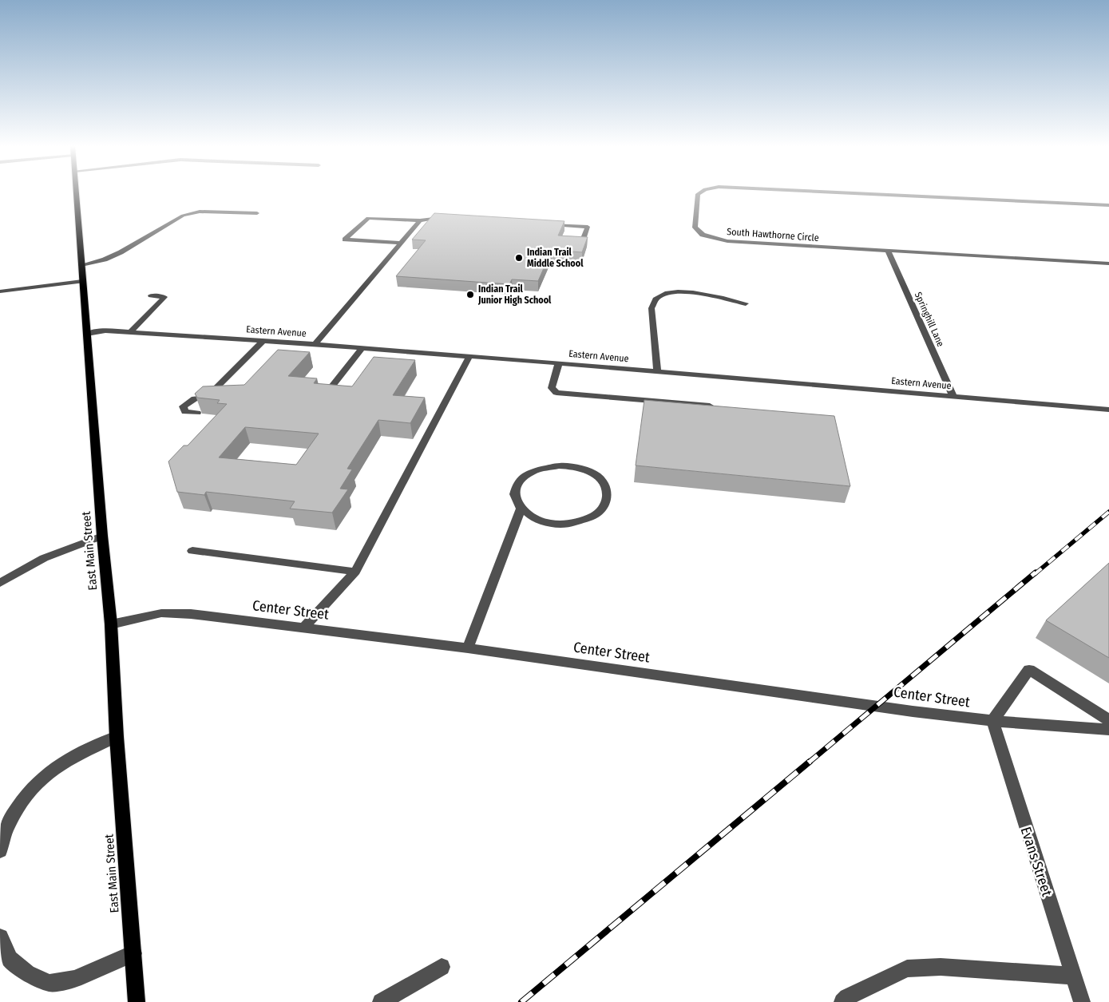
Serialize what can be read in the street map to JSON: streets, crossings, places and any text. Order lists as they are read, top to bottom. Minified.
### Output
{"streets":{"main road":["East Main Street"],"street":["South Hawthorne Circle","Springhill Lane","Eastern Avenue","Center Street","Evans Street"]},"crossings":[["South Hawthorne Circle","Springhill Lane"],["Springhill Lane","Eastern Avenue"],["Eastern Avenue","East Main Street"],["East Main Street","Center Street"],["Center Street","Evans Street"]],"places":["Indian Trail Middle School","Indian Trail Junior High School"]}
